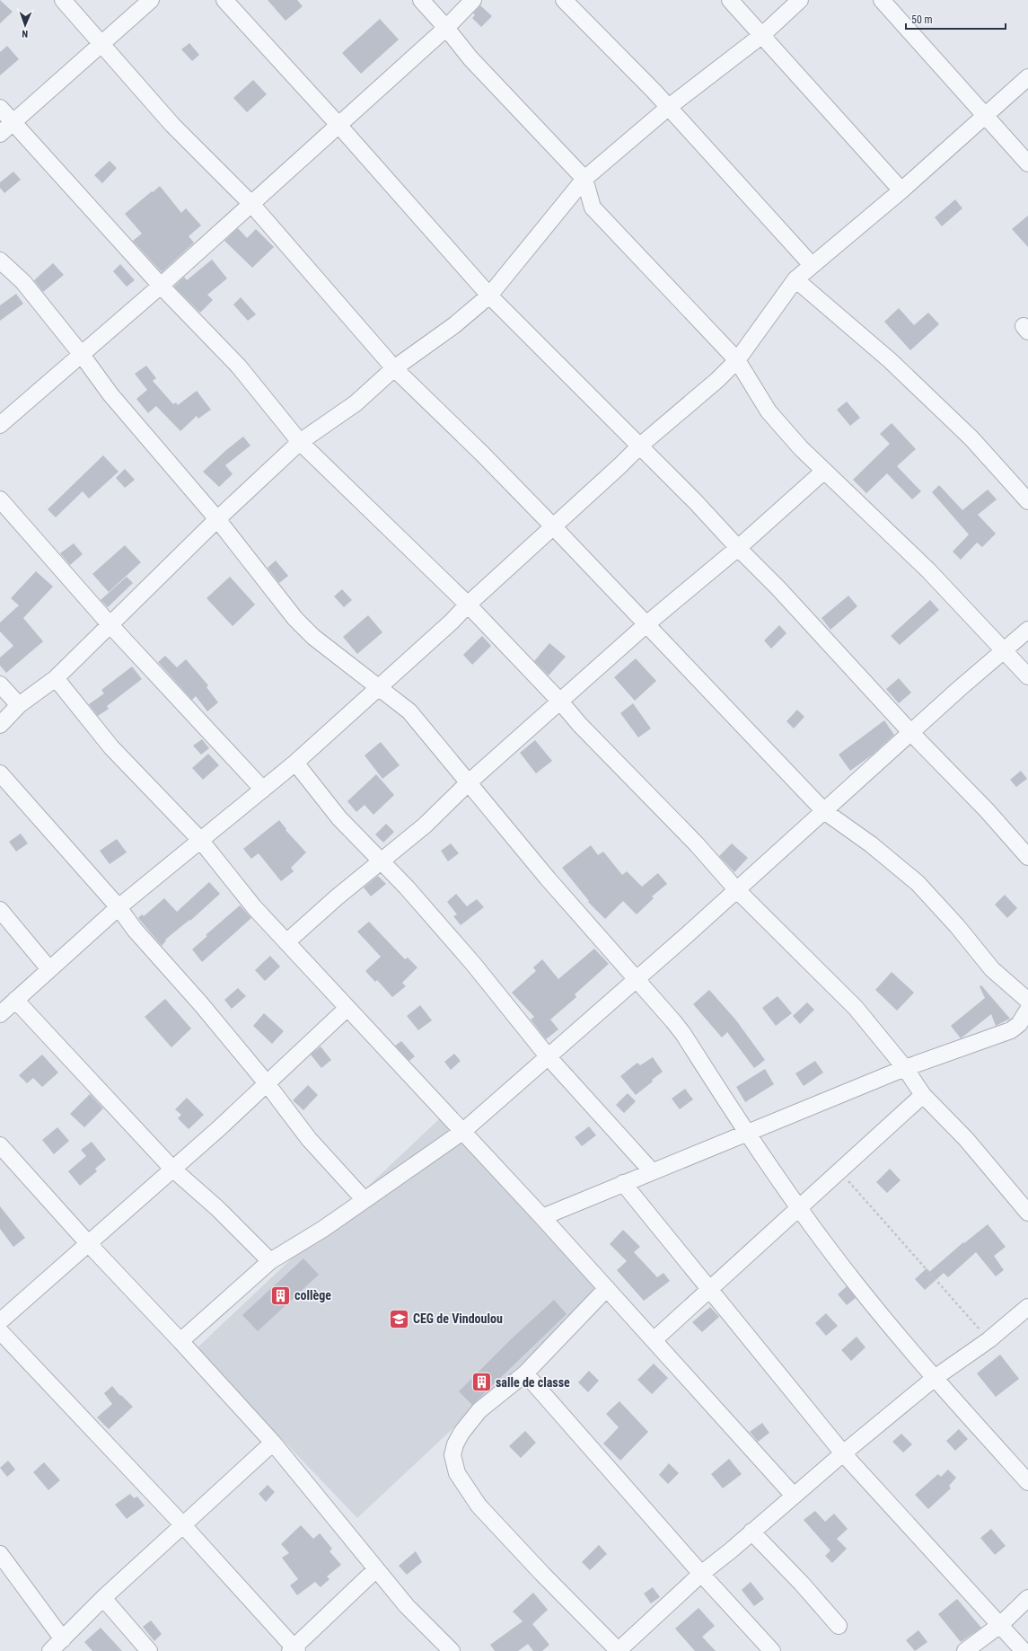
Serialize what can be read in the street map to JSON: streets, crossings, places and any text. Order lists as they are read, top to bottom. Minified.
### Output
{"places":{"building":["collège","salle de classe"],"school or university":["CEG de Vindoulou"]},"scale_bar":"50 m","north":"bottom"}
